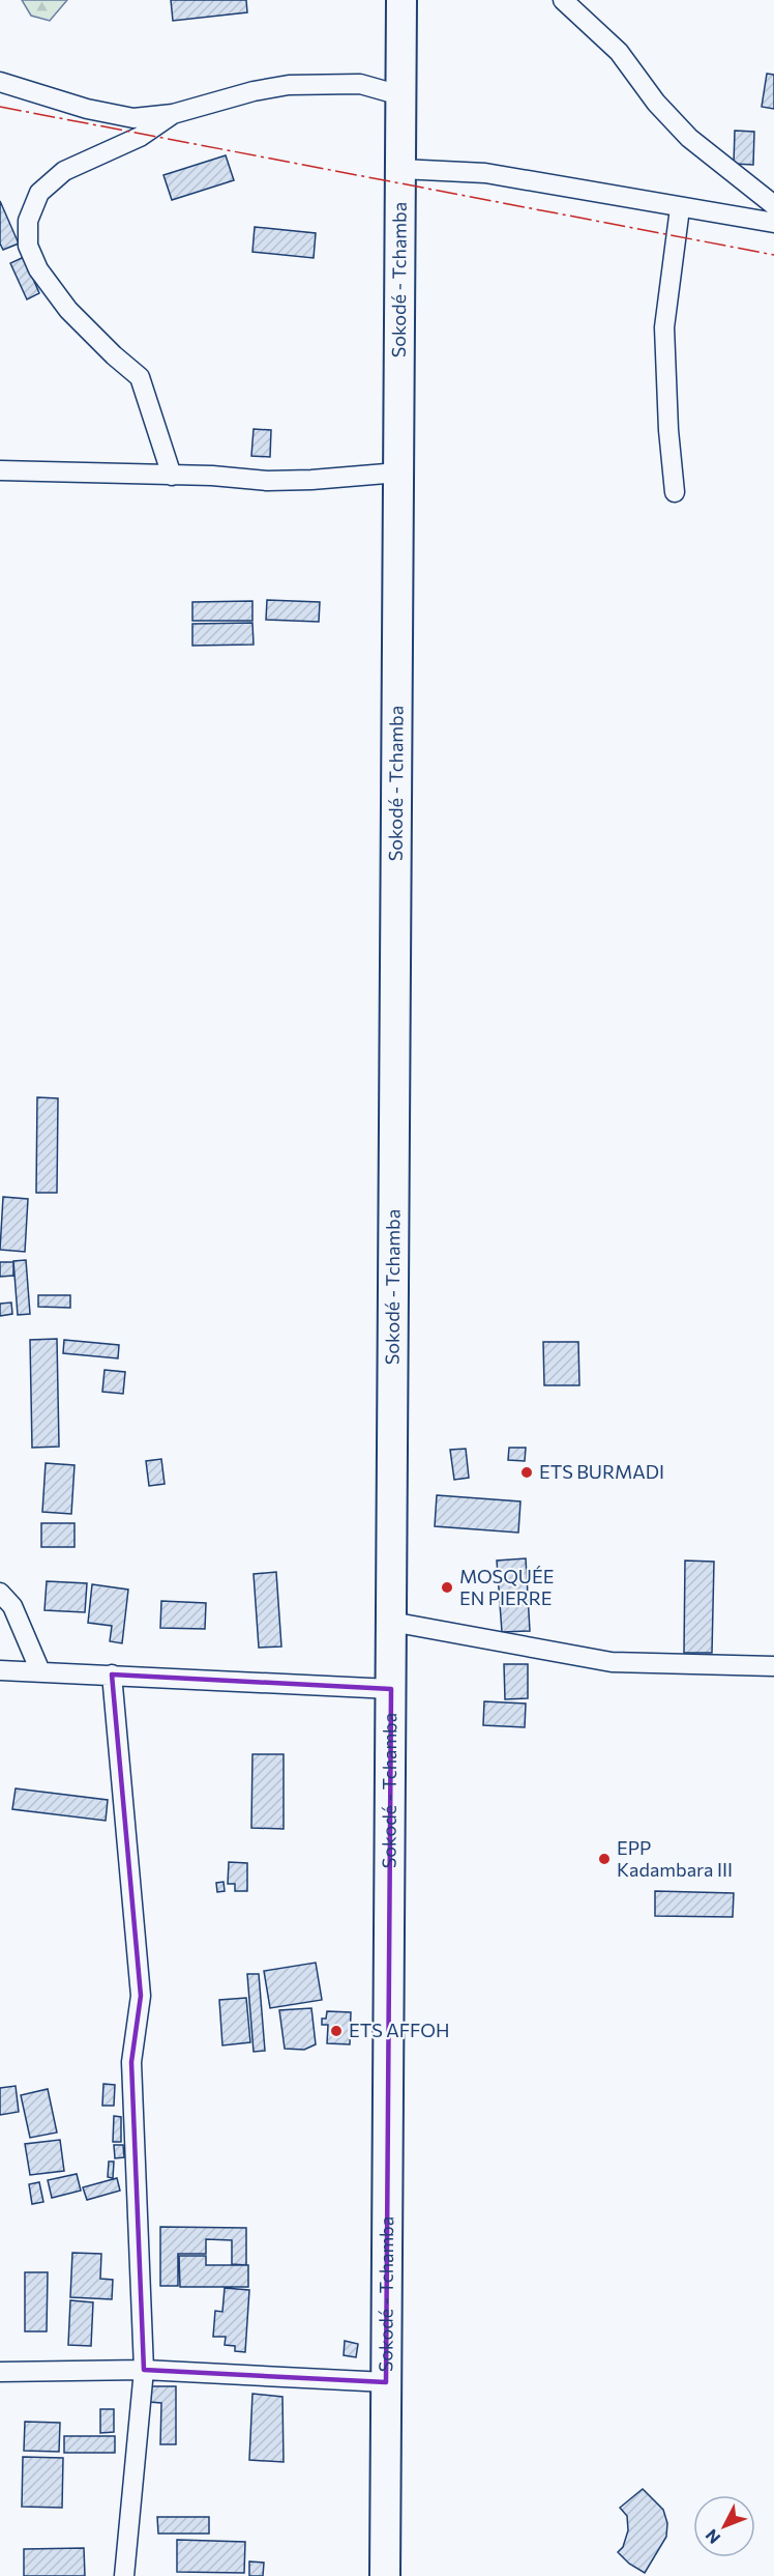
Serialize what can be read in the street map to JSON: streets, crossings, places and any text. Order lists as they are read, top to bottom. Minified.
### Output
{"streets":{"main road":["Sokodé - Tchamba"]},"places":["ETS BURMADI","MOSQUÉE EN PIERRE","EPP Kadambara III","ETS AFFOH"],"north":"bottom left"}
